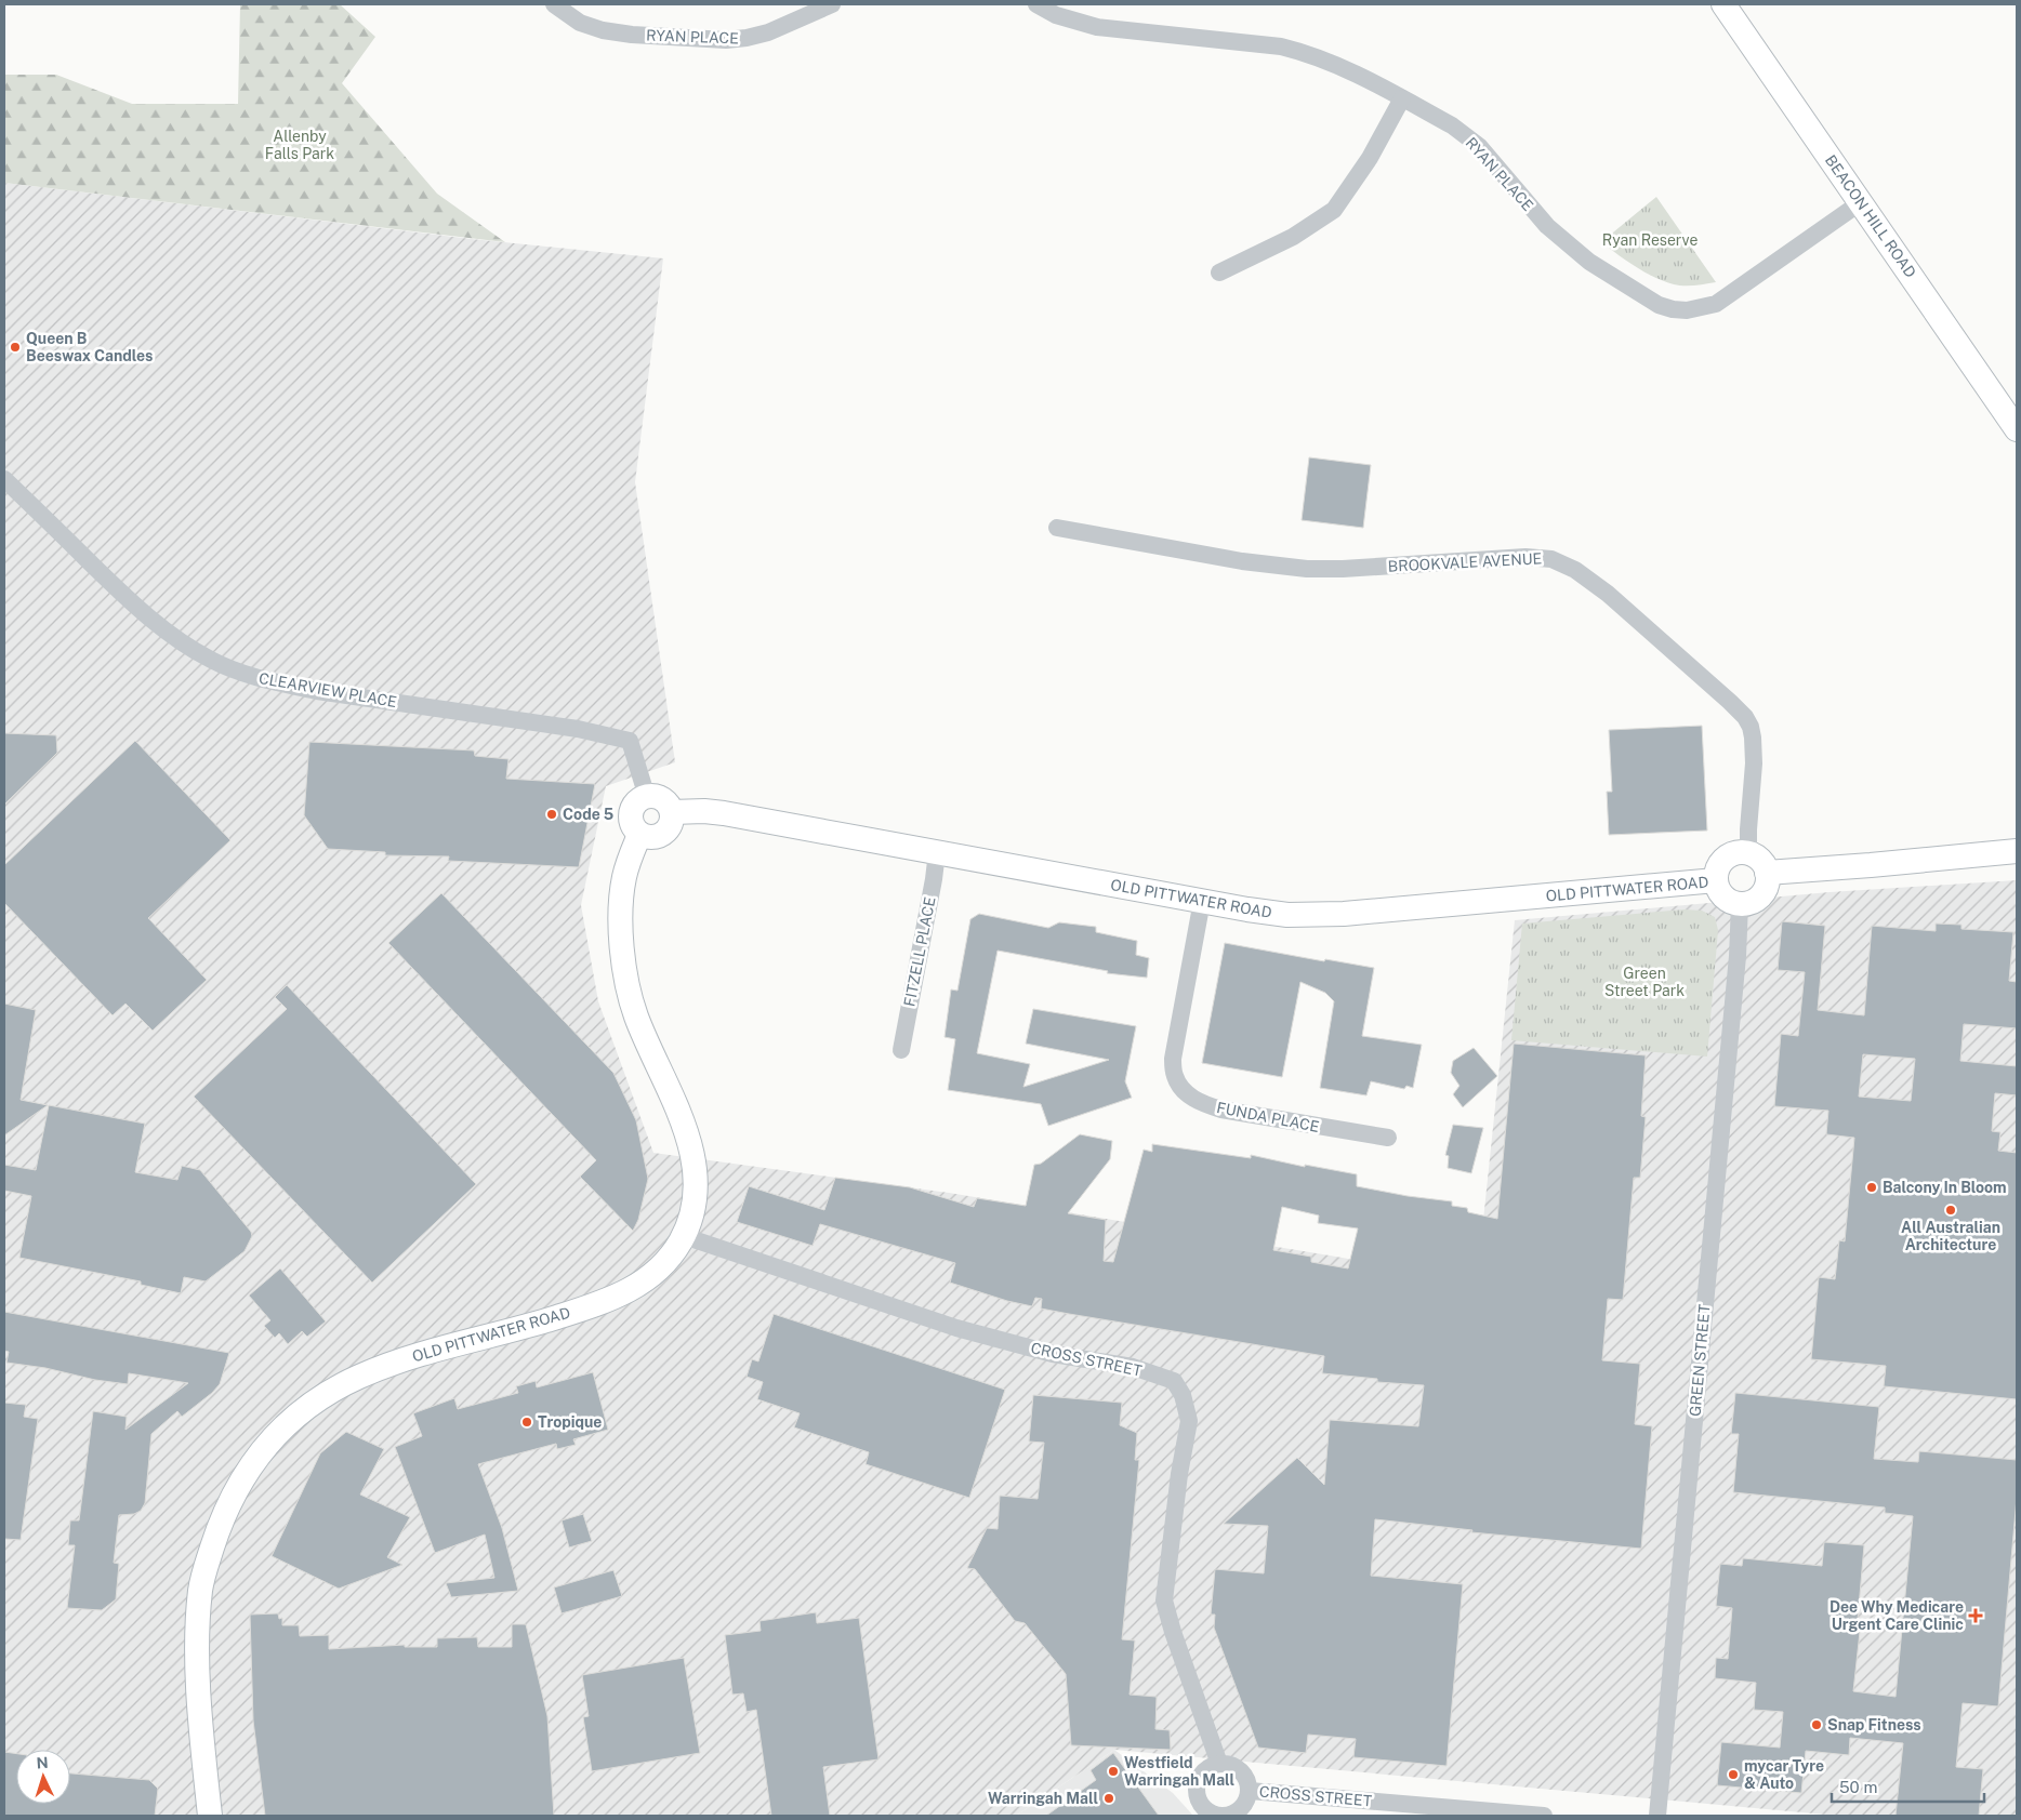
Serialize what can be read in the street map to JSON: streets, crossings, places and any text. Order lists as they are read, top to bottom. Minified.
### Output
{"streets":{"street":["RYAN PLACE","BEACON HILL ROAD","BROOKVALE AVENUE","CLEARVIEW PLACE","OLD PITTWATER ROAD","FITZELL PLACE","FUNDA PLACE","CROSS STREET","GREEN STREET"]},"crossings":[["RYAN PLACE","BEACON HILL ROAD"],["BROOKVALE AVENUE","OLD PITTWATER ROAD"],["BROOKVALE AVENUE","GREEN STREET"],["CLEARVIEW PLACE","OLD PITTWATER ROAD"],["OLD PITTWATER ROAD","FITZELL PLACE"],["OLD PITTWATER ROAD","FUNDA PLACE"],["OLD PITTWATER ROAD","CROSS STREET"],["OLD PITTWATER ROAD","GREEN STREET"]],"parks":["Allenby Falls Park","Ryan Reserve","Green Street Park"],"places":{"other":["Queen B Beeswax Candles","Code 5","Balcony In Bloom","All Australian Architecture","Tropique","Snap Fitness","Westfield Warringah Mall","mycar Tyre & Auto","Warringah Mall"],"health":["Dee Why Medicare Urgent Care Clinic"]},"scale_bar":"50 m","north":"top"}
